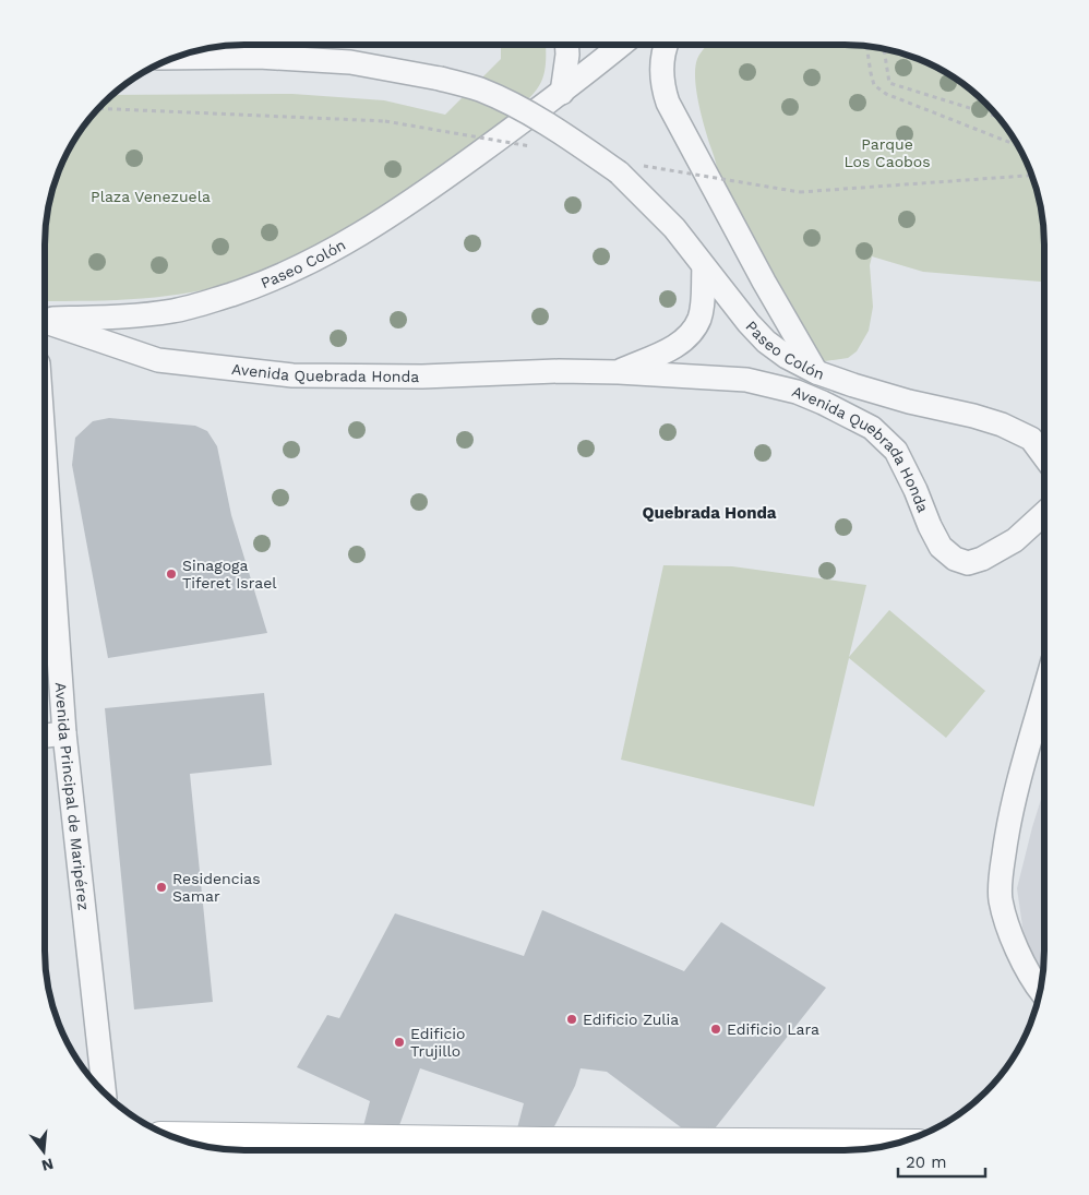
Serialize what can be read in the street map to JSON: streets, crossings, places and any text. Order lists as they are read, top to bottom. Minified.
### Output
{"streets":{"street":["Paseo Colón","Avenida Quebrada Honda","Avenida Principal de Maripérez"]},"crossings":[["Paseo Colón","Avenida Quebrada Honda"]],"districts":["Quebrada Honda"],"parks":["Parque Los Caobos","Plaza Venezuela"],"places":["Sinagoga Tiferet Israel","Residencias Samar","Edificio Zulia","Edificio Lara","Edificio Trujillo"],"scale_bar":"20 m","north":"bottom"}
